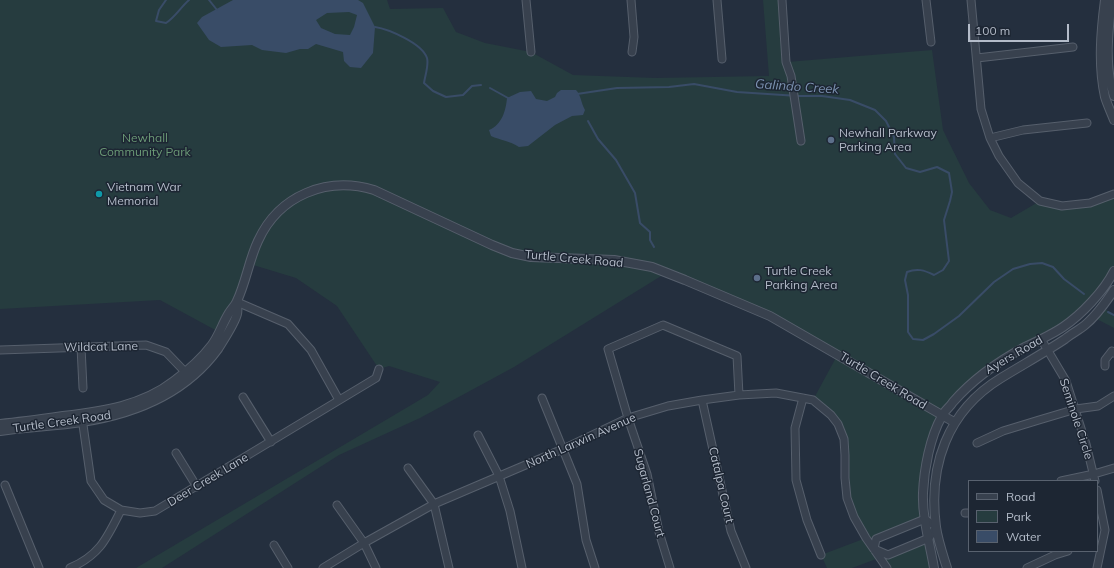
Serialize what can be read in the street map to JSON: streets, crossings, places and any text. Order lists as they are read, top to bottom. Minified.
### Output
{"streets":{"street":["Turtle Creek Road","Wildcat Lane","Ayers Road","Seminole Circle","North Larwin Avenue","Deer Creek Lane","Catalpa Court","Sugarland Court"]},"crossings":[["Turtle Creek Road","Wildcat Lane"],["Turtle Creek Road","Ayers Road"],["Turtle Creek Road","Deer Creek Lane"],["Ayers Road","Seminole Circle"],["North Larwin Avenue","Catalpa Court"],["North Larwin Avenue","Sugarland Court"]],"water":["Galindo Creek"],"parks":["Newhall Community Park"],"places":["Newhall Parkway Parking Area","Vietnam War Memorial","Turtle Creek Parking Area"],"legend":["Road","Park","Water"],"scale_bar":"100 m"}
